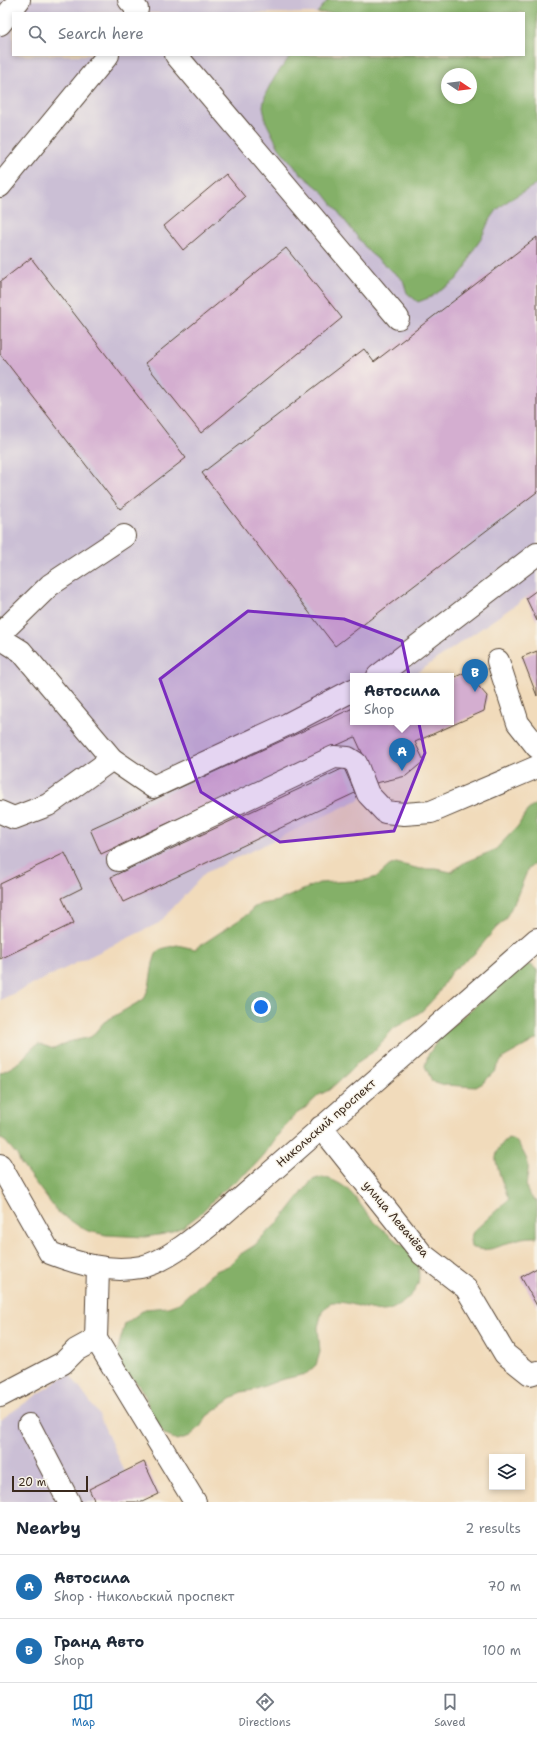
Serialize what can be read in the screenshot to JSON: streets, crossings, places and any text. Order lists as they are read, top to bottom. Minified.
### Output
{"streets":{"street":["Никольский проспект","улица Левачёва"]},"crossings":[["Никольский проспект","улица Левачёва"]],"scale_bar":"20 m","north":"right","page":{"search":"Search here","pins":["B","A"],"popup":["Автосила","Shop"],"scale":"20 m","heading":["Nearby","2 results"],"list":[{"mark":"A","name":"Автосила","note":"Shop · Никольский проспект","value":"70 m"},{"mark":"B","name":"Гранд Авто","note":"Shop","value":"100 m"}],"nav":["Map","Directions","Saved"]}}
